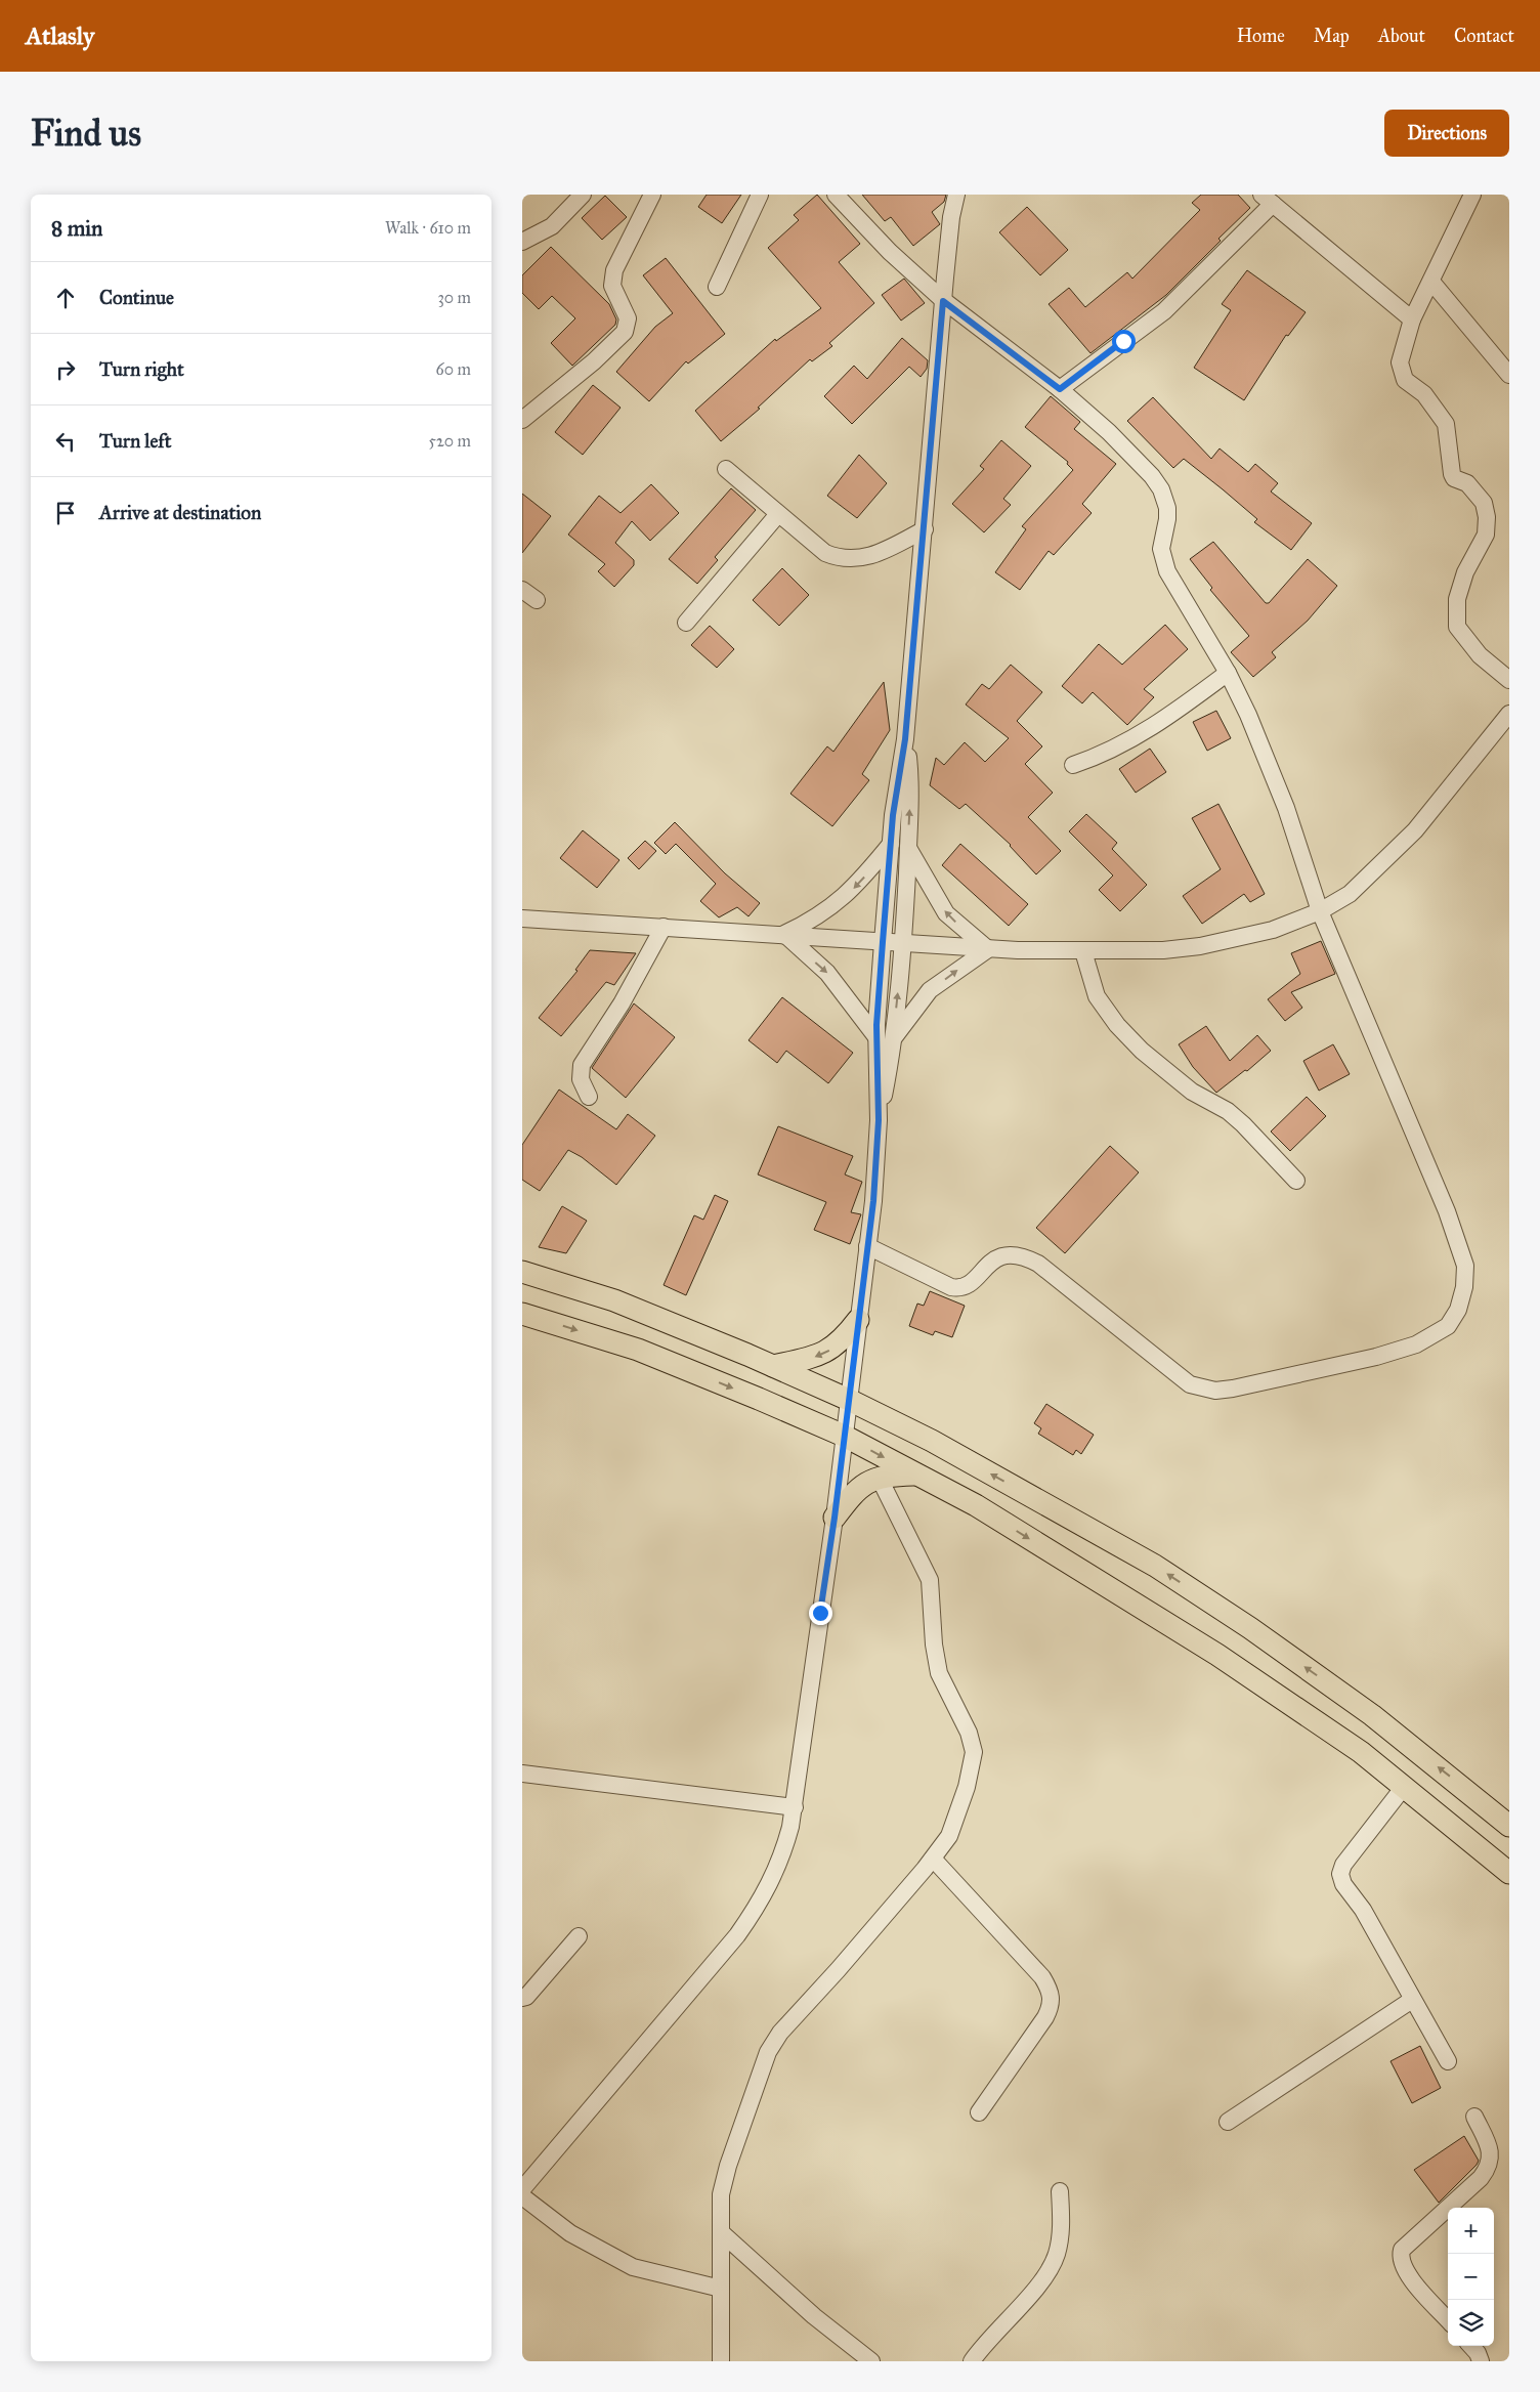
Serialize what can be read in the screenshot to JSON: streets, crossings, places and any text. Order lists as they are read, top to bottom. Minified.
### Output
{"page":{"header":"Atlasly","nav":["Home","Map","About","Contact"],"buttons":"Directions","title":"Find us","heading":["8 min","Walk · 610 m"],"list":[["Continue","30 m"],["Turn right","60 m"],["Turn left","520 m"],"Arrive at destination"],"map_buttons":["+","−"]}}
